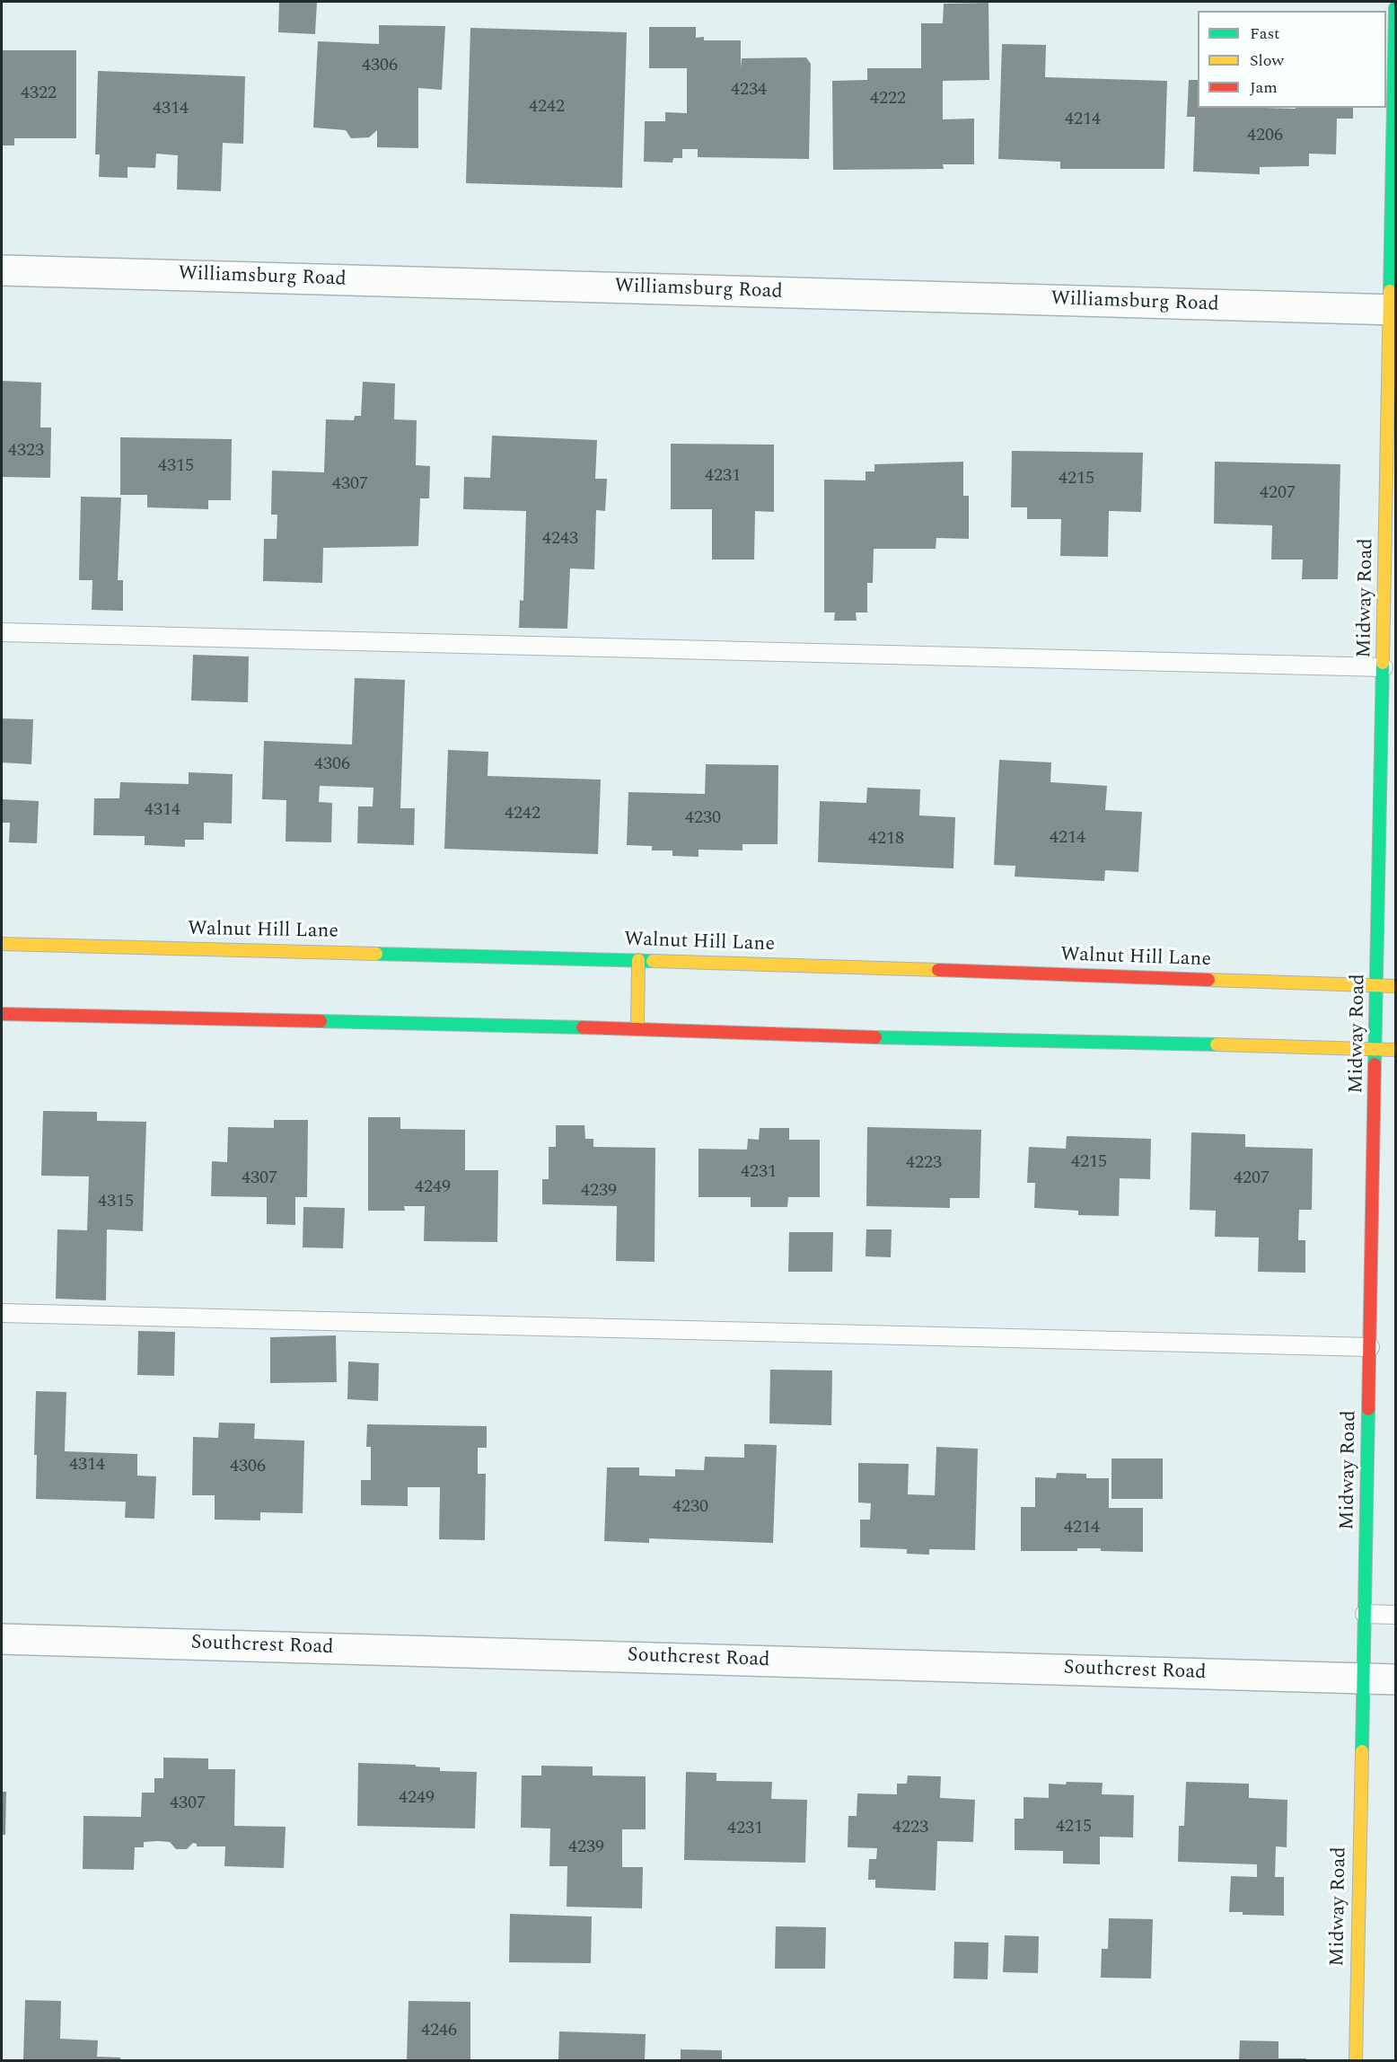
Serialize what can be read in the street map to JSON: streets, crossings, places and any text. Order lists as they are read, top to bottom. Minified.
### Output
{"streets":{"main road":["Midway Road","Walnut Hill Lane"],"street":["Williamsburg Road","Southcrest Road"]},"crossings":[["Williamsburg Road","Midway Road"],["Midway Road","Walnut Hill Lane"],["Midway Road","Southcrest Road"]],"house_numbers":["4306","4234","4322","4222","4242","4314","4214","4206","4323","4315","4231","4215","4307","4207","4243","4306","4314","4242","4230","4214","4218","4215","4223","4231","4307","4207","4249","4239","4315","4314","4306","4230","4214","4249","4307","4215","4223","4231","4239","4246"],"legend":["Fast","Slow","Jam"]}
